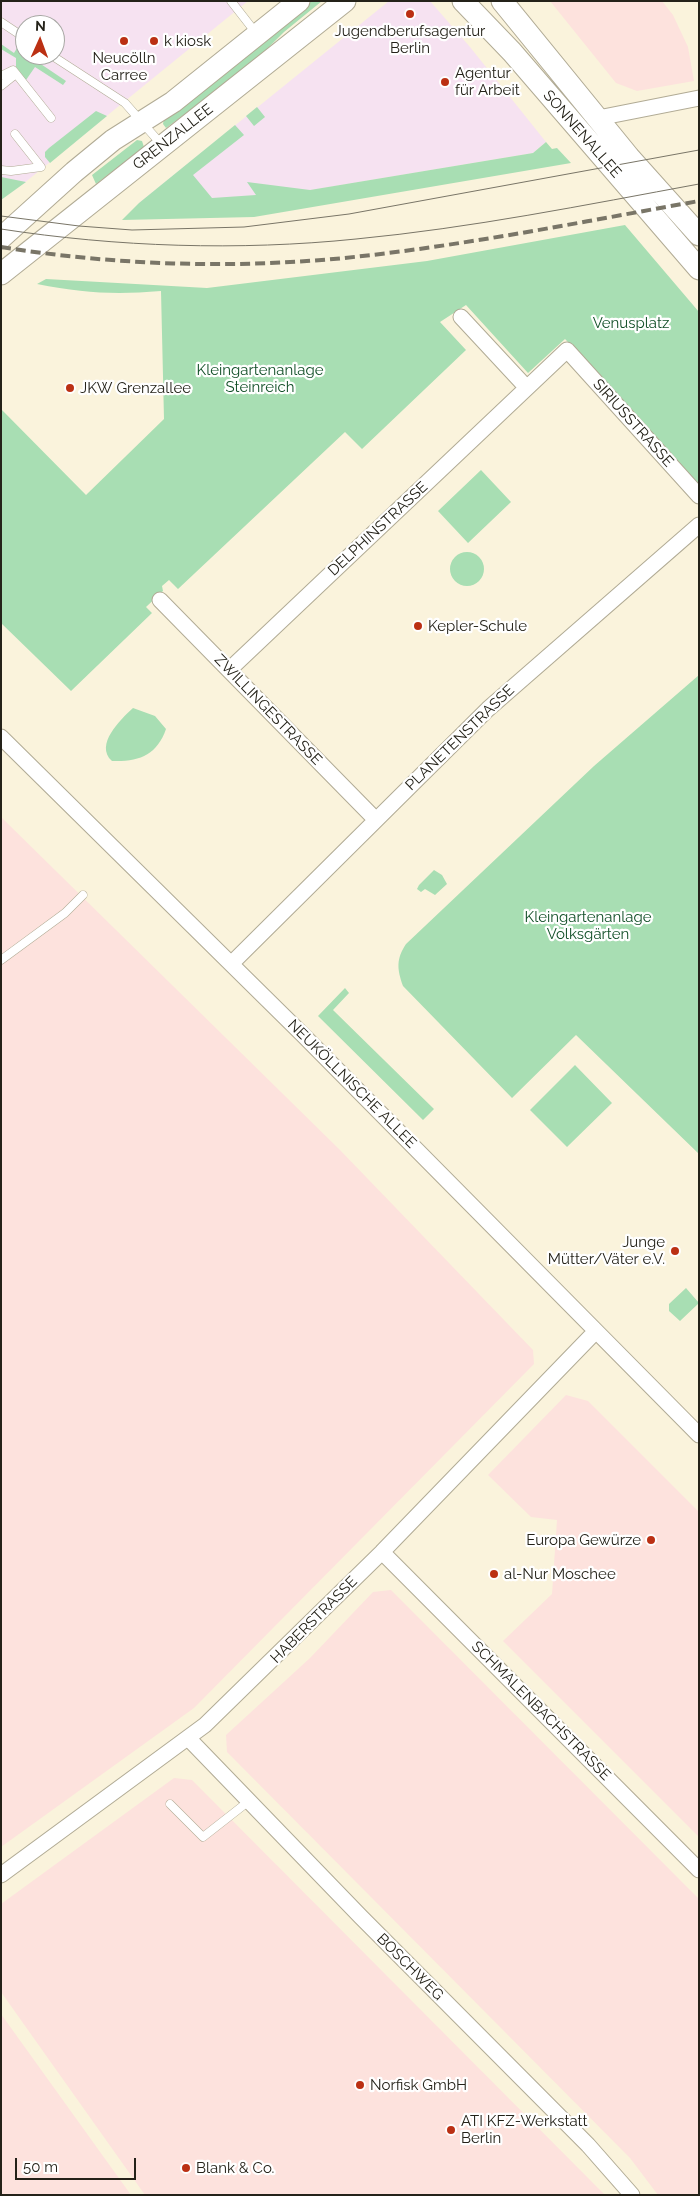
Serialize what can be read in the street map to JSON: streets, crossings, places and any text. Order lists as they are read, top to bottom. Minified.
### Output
{"streets":{"main road":["SONNENALLEE","GRENZALLEE"],"street":["SIRIUSSTRASSE","DELPHINSTRASSE","ZWILLINGESTRASSE","PLANETENSTRASSE","NEUKÖLLNISCHE ALLEE","HABERSTRASSE","SCHMALENBACHSTRASSE","BOSCHWEG"]},"crossings":[["SIRIUSSTRASSE","DELPHINSTRASSE"],["DELPHINSTRASSE","ZWILLINGESTRASSE"],["ZWILLINGESTRASSE","PLANETENSTRASSE"],["PLANETENSTRASSE","NEUKÖLLNISCHE ALLEE"],["NEUKÖLLNISCHE ALLEE","HABERSTRASSE"],["HABERSTRASSE","SCHMALENBACHSTRASSE"],["HABERSTRASSE","BOSCHWEG"]],"parks":["Venusplatz","Kleingartenanlage Steinreich","Kleingartenanlage Volksgärten"],"places":["Jugendberufsagentur Berlin","Neucölln Carree","k kiosk","Agentur für Arbeit","JKW Grenzallee","Kepler-Schule","Junge Mütter/Väter e.V.","Europa Gewürze","al-Nur Moschee","Norfisk GmbH","ATI KFZ-Werkstatt Berlin","Blank & Co."],"scale_bar":"50 m","north":"top"}
